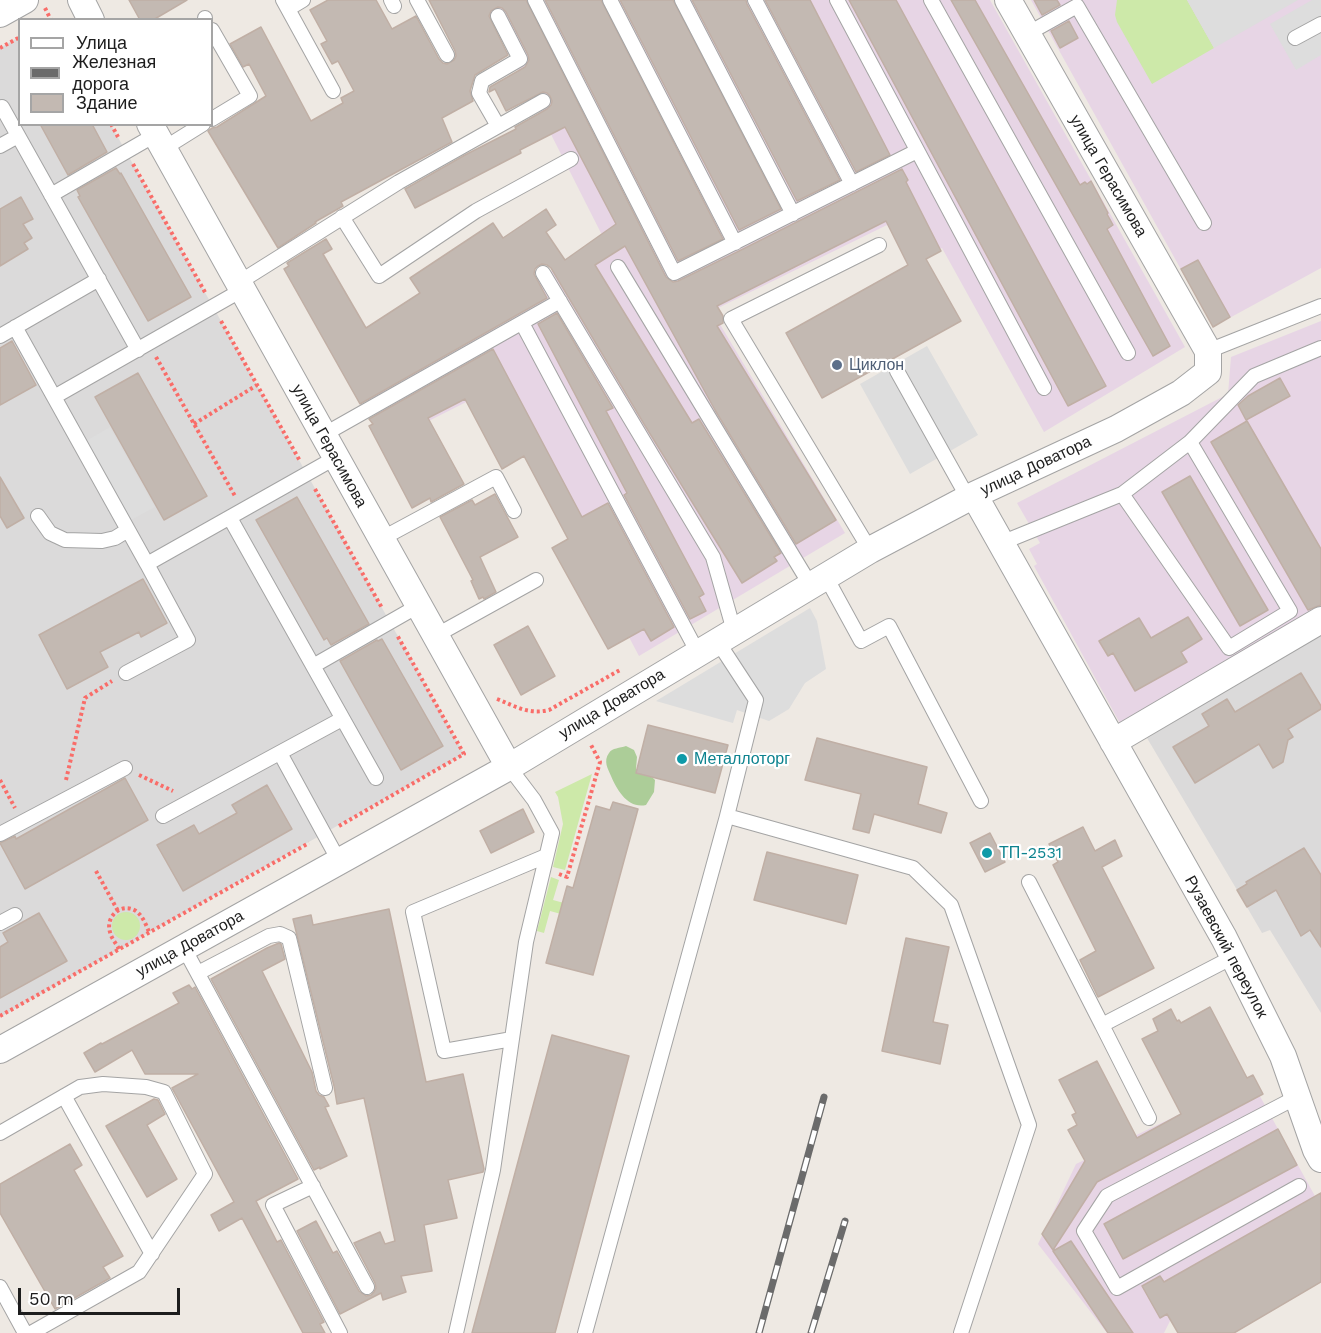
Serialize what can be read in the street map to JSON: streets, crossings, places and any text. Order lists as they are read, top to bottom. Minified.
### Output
{"streets":{"street":["улица Герасимова","улица Доватора","Рузаевский переулок"]},"crossings":[["улица Герасимова","улица Доватора"],["улица Доватора","Рузаевский переулок"]],"places":["Циклон","Металлоторг","ТП-2531"],"legend":["Улица","Железная дорога","Здание"],"scale_bar":"50 m"}
